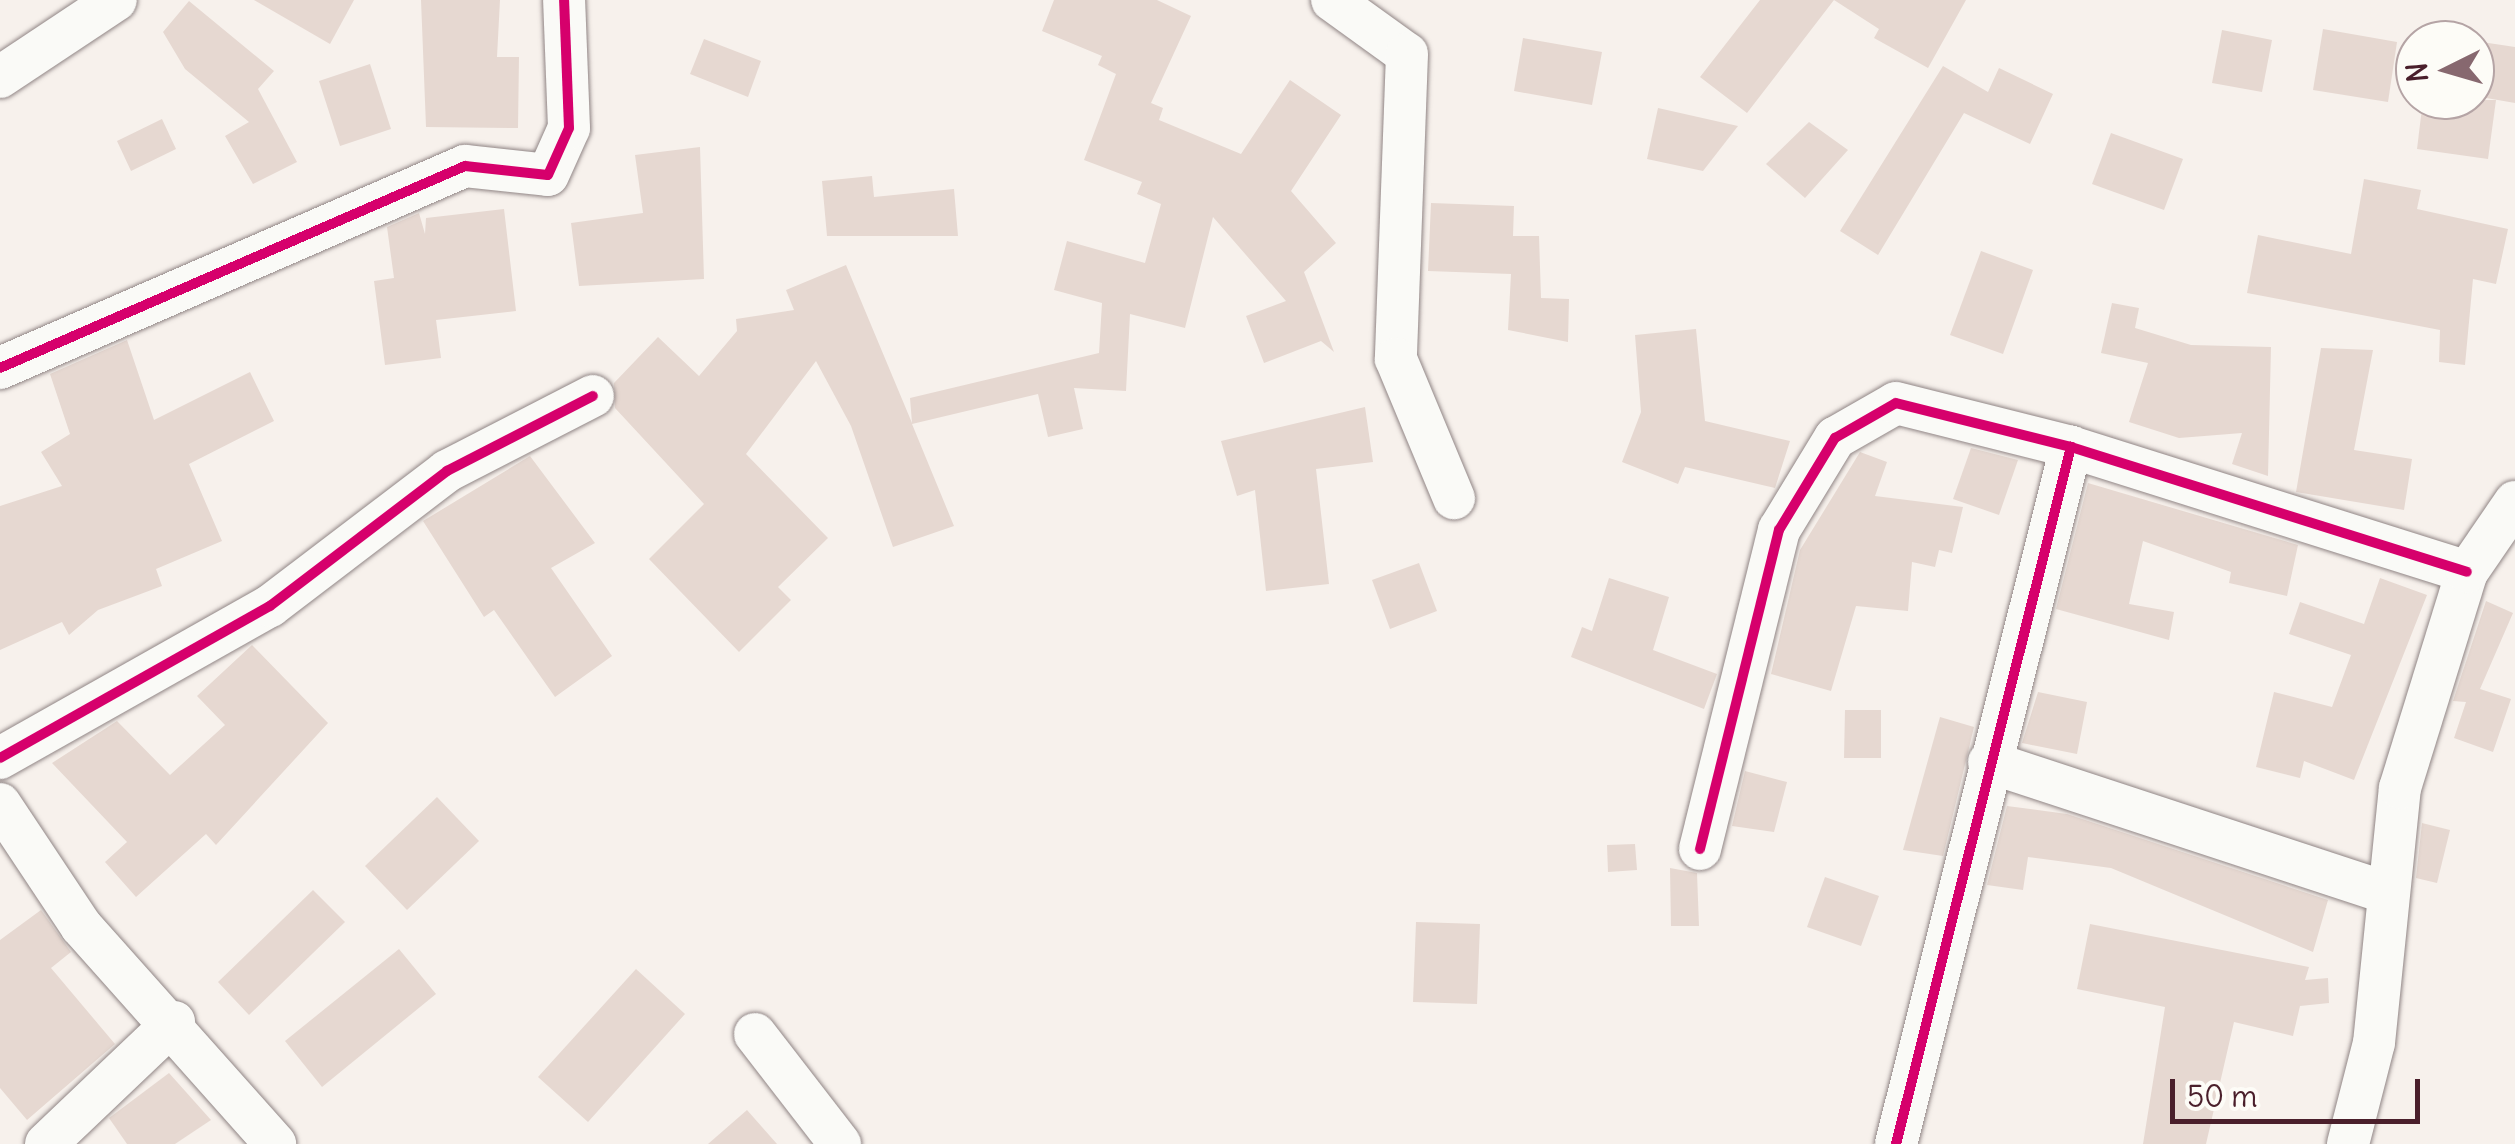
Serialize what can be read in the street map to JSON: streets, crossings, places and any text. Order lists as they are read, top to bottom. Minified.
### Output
{"scale_bar":"50 m","north":"left"}
